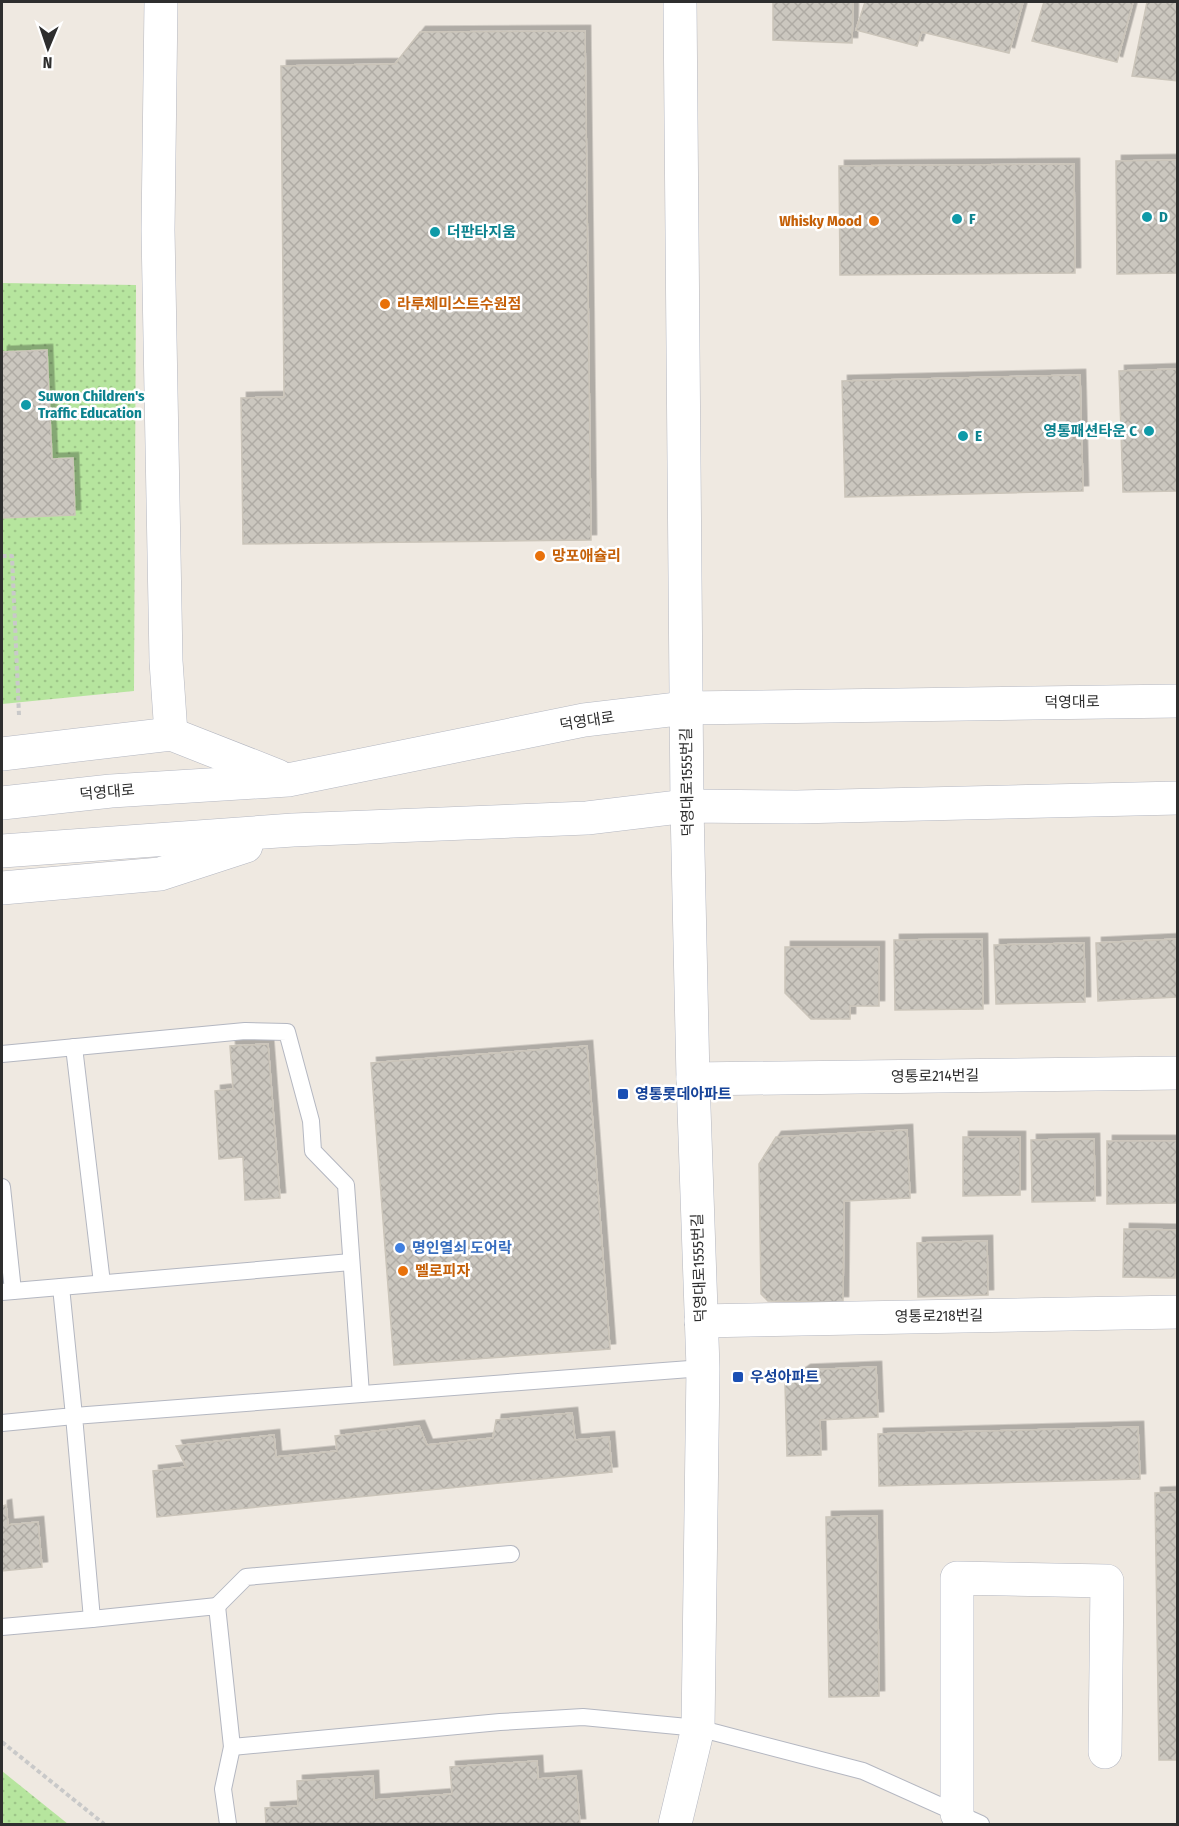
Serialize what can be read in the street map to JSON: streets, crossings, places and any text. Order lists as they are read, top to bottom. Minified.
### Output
{"streets":{"street":["덕영대로","덕영대로1555번길","영통로214번길","영통로218번길"]},"crossings":[["덕영대로","덕영대로1555번길"],["덕영대로1555번길","영통로214번길"],["덕영대로1555번길","영통로218번길"]],"places":{"other":["D","F","Whisky Mood","더판타지움","라루체미스트수원점","Suwon Children's Traffic Education","영통패션타운 C","E","망포애슐리","명인열쇠 도어락","멜로피자"],"transit":["영통롯데아파트","우성아파트"]},"north":"bottom"}
